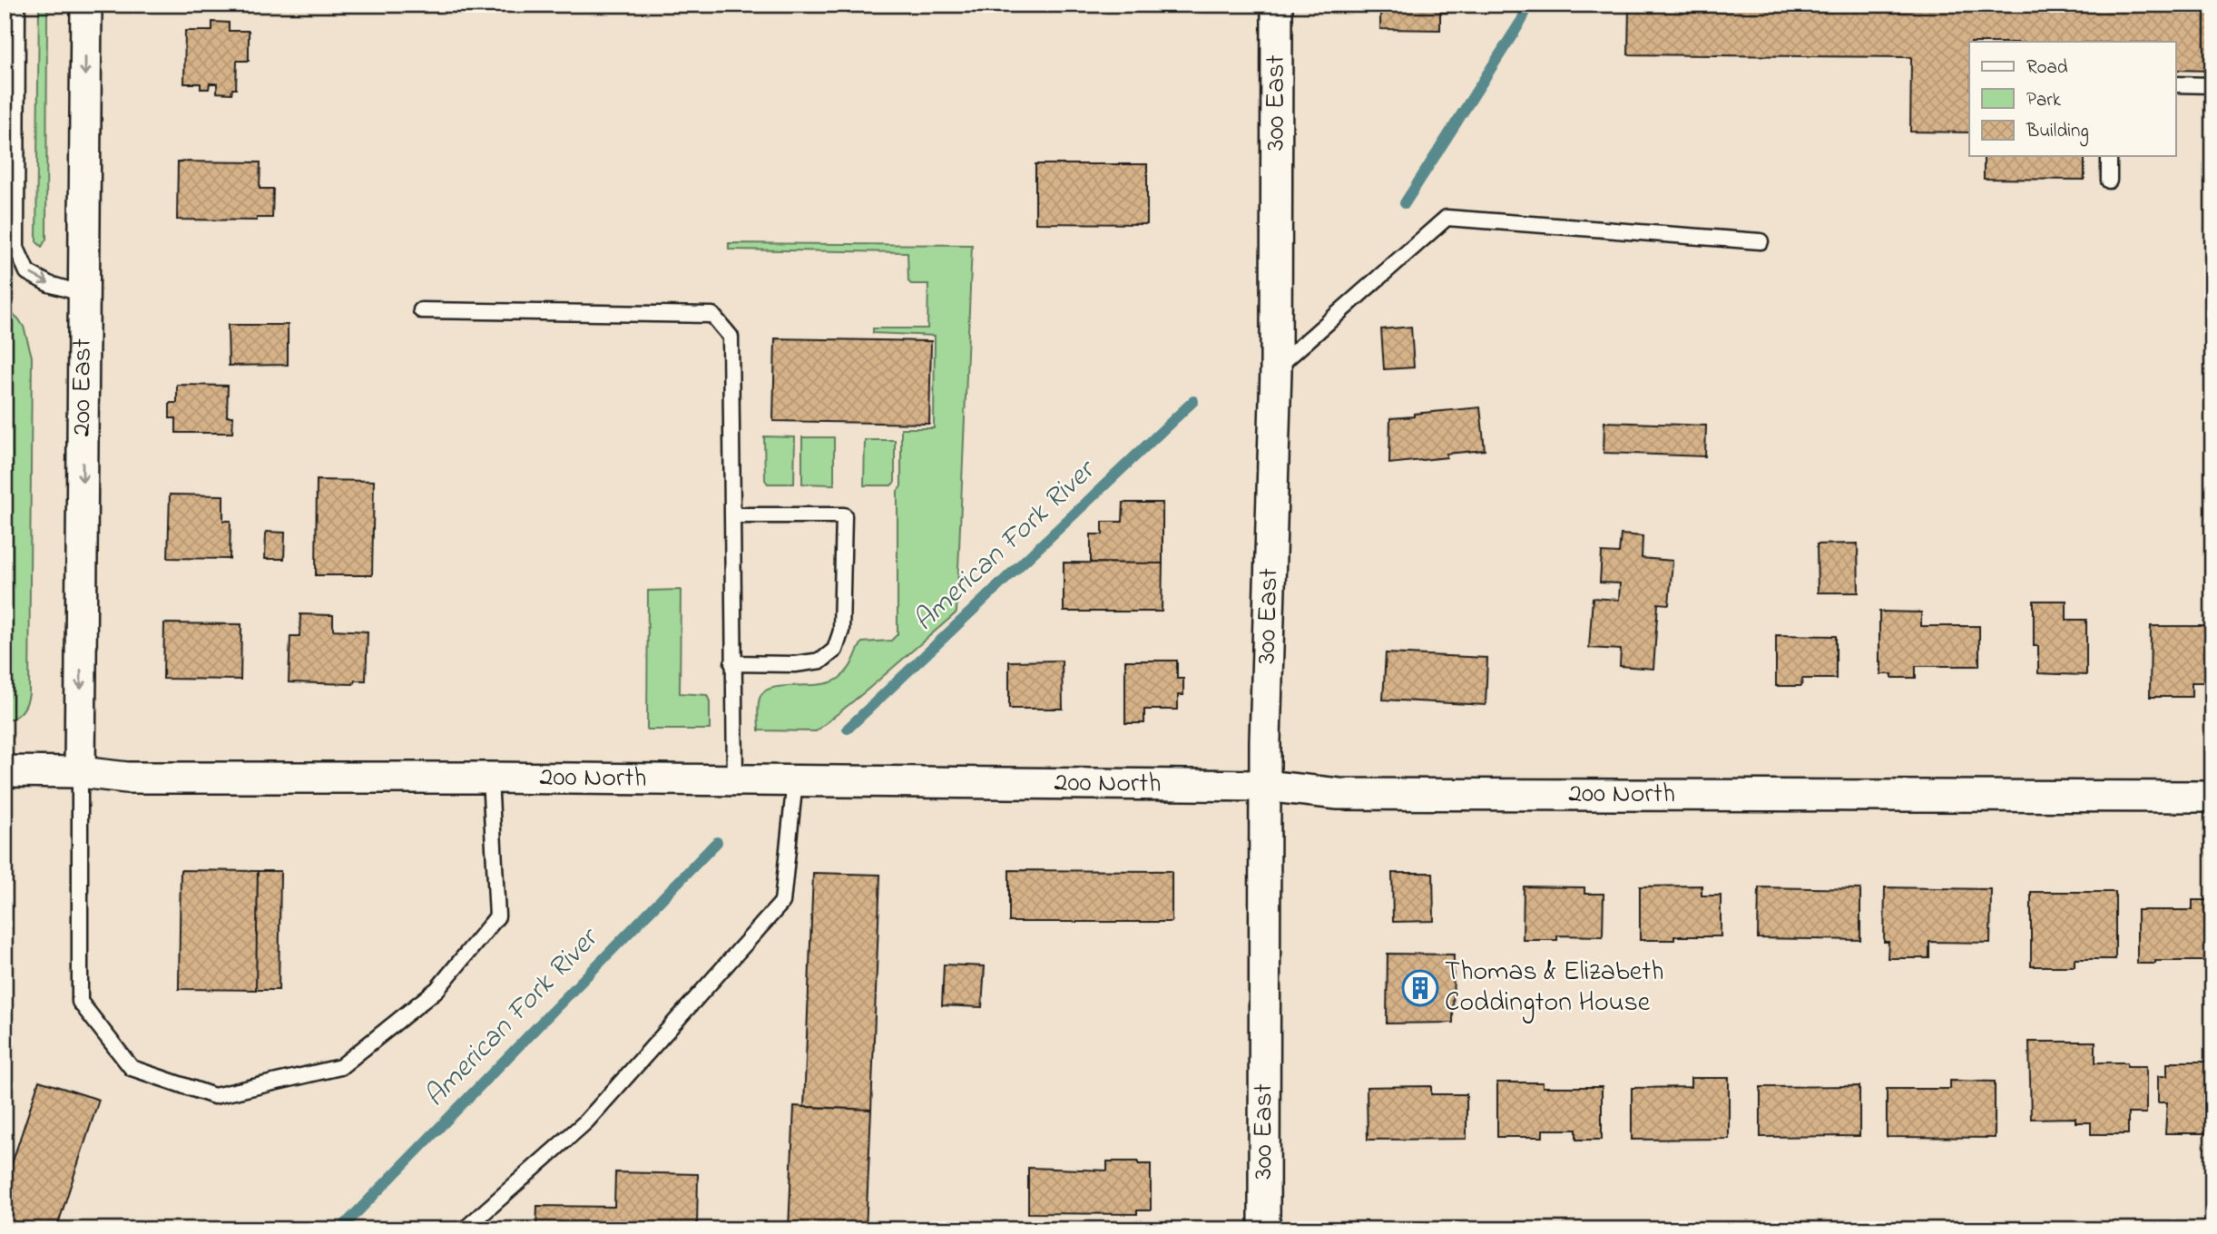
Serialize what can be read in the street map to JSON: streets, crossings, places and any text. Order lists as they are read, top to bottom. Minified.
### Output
{"streets":{"street":["300 East","200 East","200 North"]},"crossings":[["300 East","200 North"],["200 East","200 North"]],"one_way":["200 East"],"water":["American Fork River"],"places":{"building":["Thomas & Elizabeth Coddington House"]},"legend":["Road","Park","Building"]}
